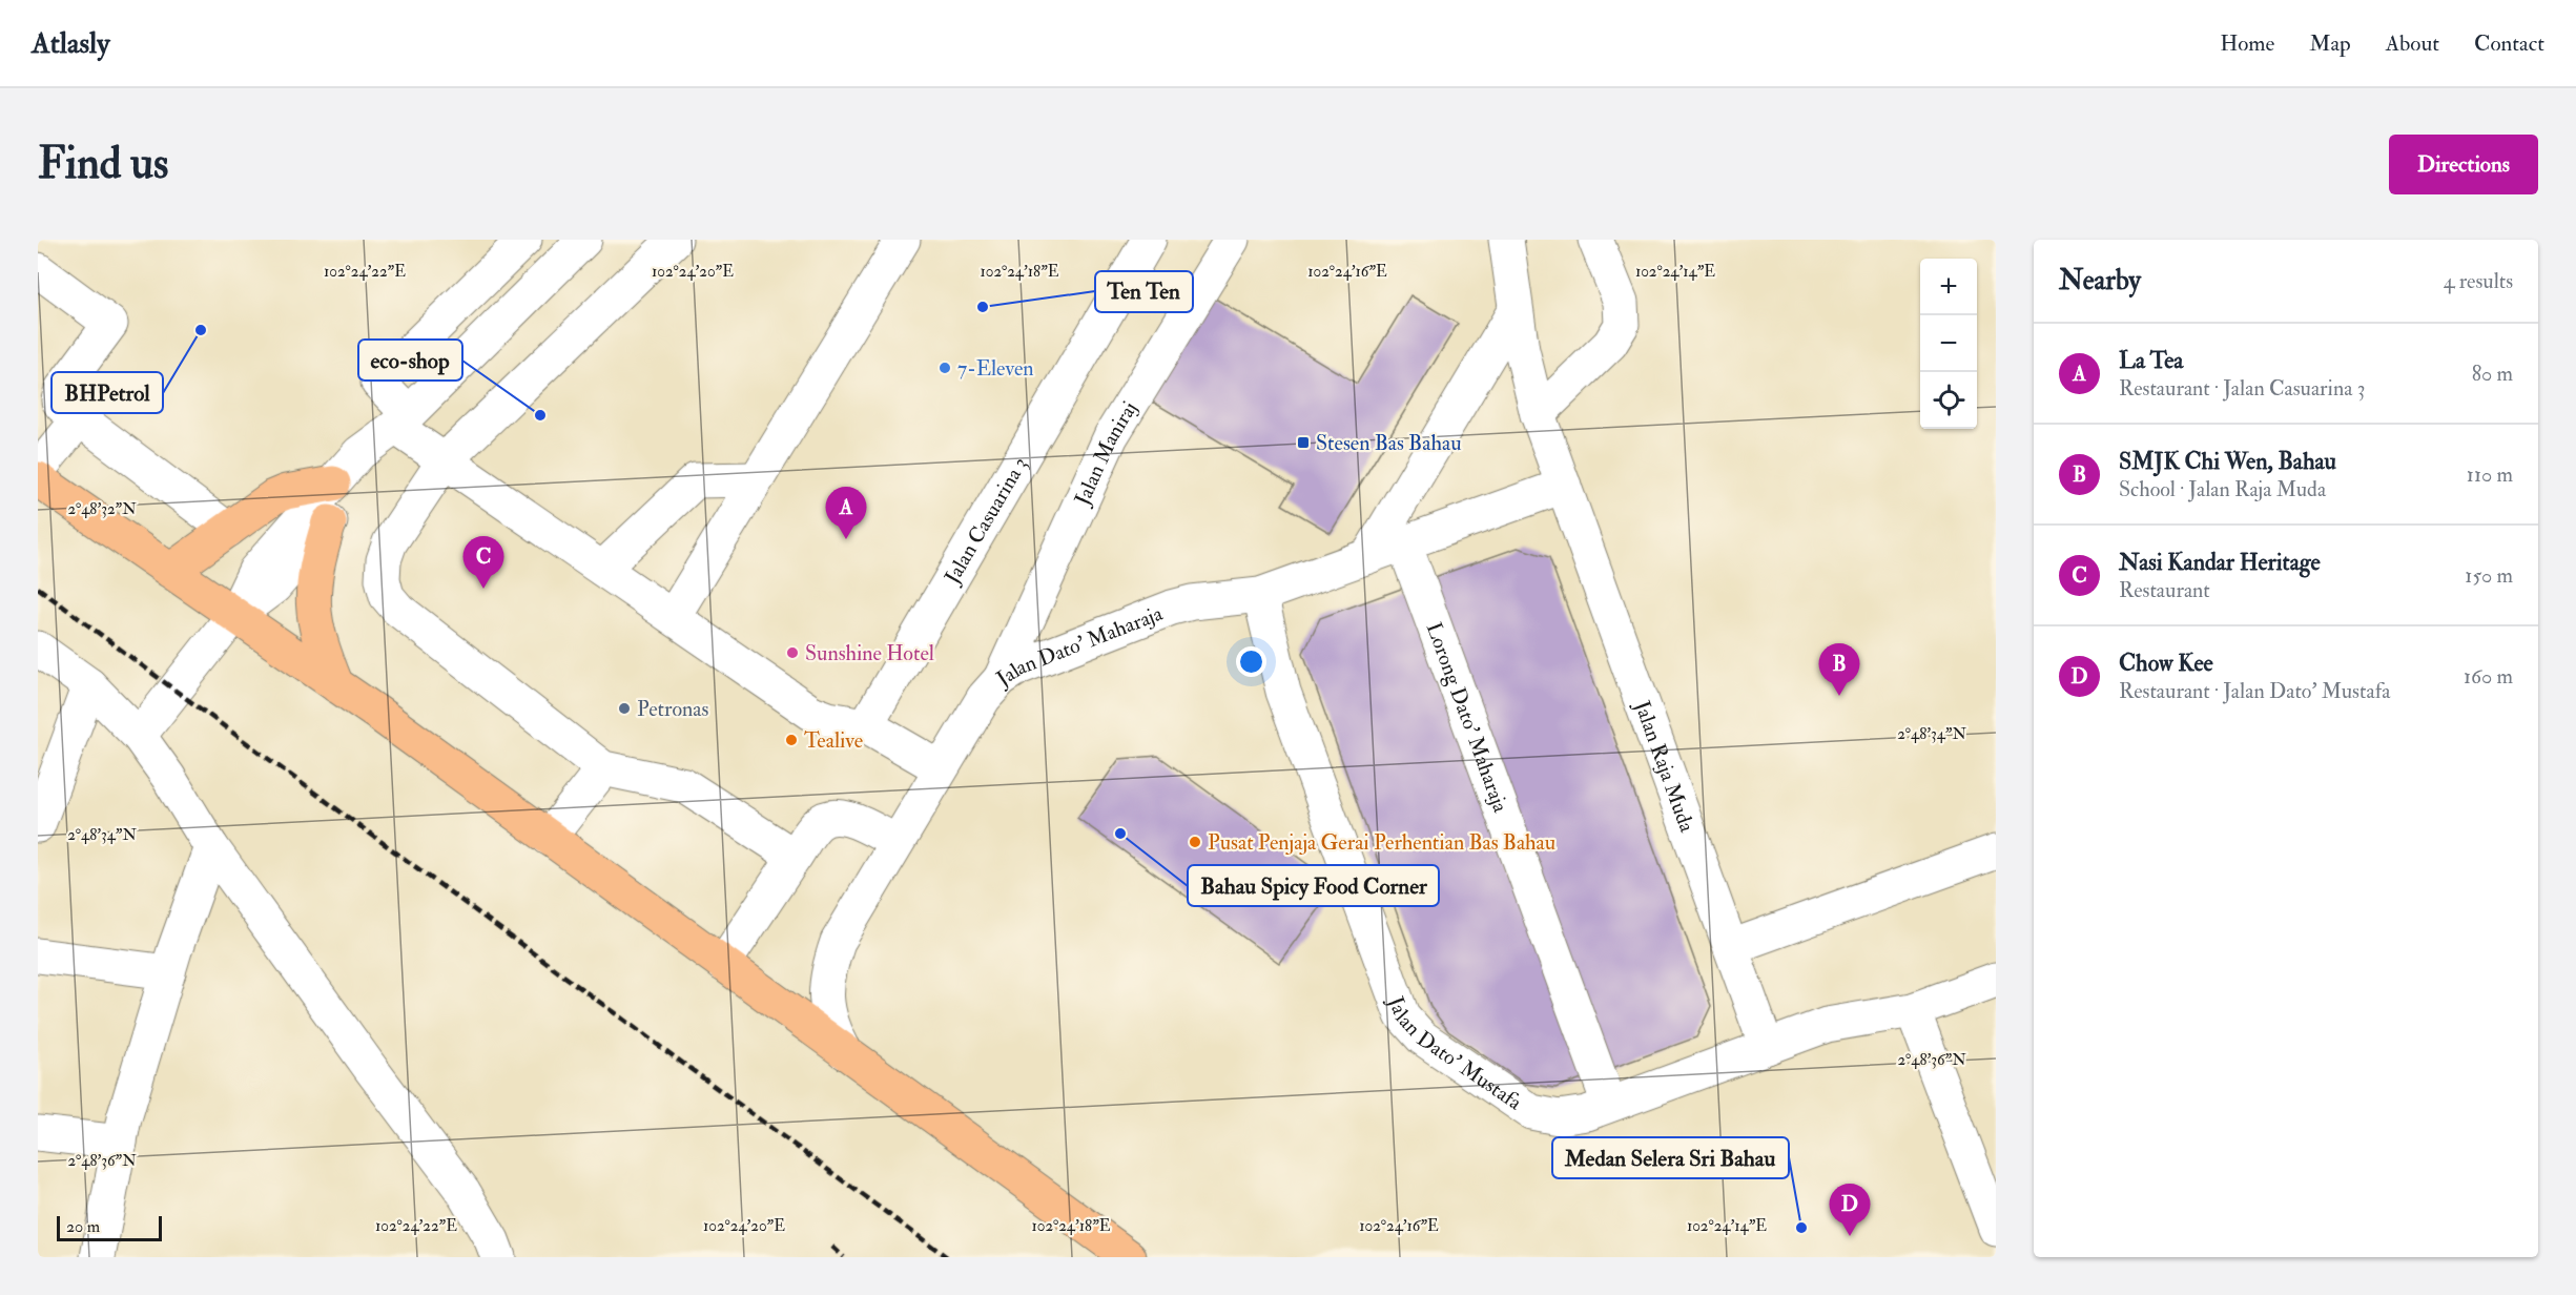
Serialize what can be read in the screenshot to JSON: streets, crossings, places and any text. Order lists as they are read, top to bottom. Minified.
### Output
{"streets":{"street":["Jalan Maniraj","Jalan Casuarina 3","Jalan Dato' Maharaja","Lorong Dato' Maharaja","Jalan Raja Muda","Jalan Dato' Mustafa"]},"crossings":[["Jalan Maniraj","Jalan Dato' Maharaja"],["Jalan Dato' Maharaja","Lorong Dato' Maharaja"],["Jalan Dato' Maharaja","Jalan Raja Muda"],["Jalan Dato' Maharaja","Jalan Dato' Mustafa"],["Lorong Dato' Maharaja","Jalan Dato' Mustafa"],["Jalan Raja Muda","Jalan Dato' Mustafa"]],"places":{"other":["Ten Ten","BHPetrol","7-Eleven","eco-shop","Sunshine Hotel","Petronas","Tealive","Bahau Spicy Food Corner","Pusat Penjaja Gerai Perhentian Bas Bahau","Medan Selera Sri Bahau"],"transit":["Stesen Bas Bahau"]},"scale_bar":"20 m","page":{"header":"Atlasly","nav":["Home","Map","About","Contact"],"buttons":"Directions","title":"Find us","heading":["Nearby","4 results"],"map_buttons":["+","−"],"list":[{"mark":"A","name":"La Tea","note":"Restaurant · Jalan Casuarina 3","value":"80 m"},{"mark":"B","name":"SMJK Chi Wen, Bahau","note":"School · Jalan Raja Muda","value":"110 m"},{"mark":"C","name":"Nasi Kandar Heritage","note":"Restaurant","value":"150 m"},{"mark":"D","name":"Chow Kee","note":"Restaurant · Jalan Dato' Mustafa","value":"160 m"}],"pins":["A","C","B","D"],"scale":"20 m"},"coordinates":["102°24'22\"E","102°24'20\"E","102°24'18\"E","102°24'16\"E","102°24'14\"E","2°48'32\"N","2°48'34\"N","2°48'36\"N"]}
